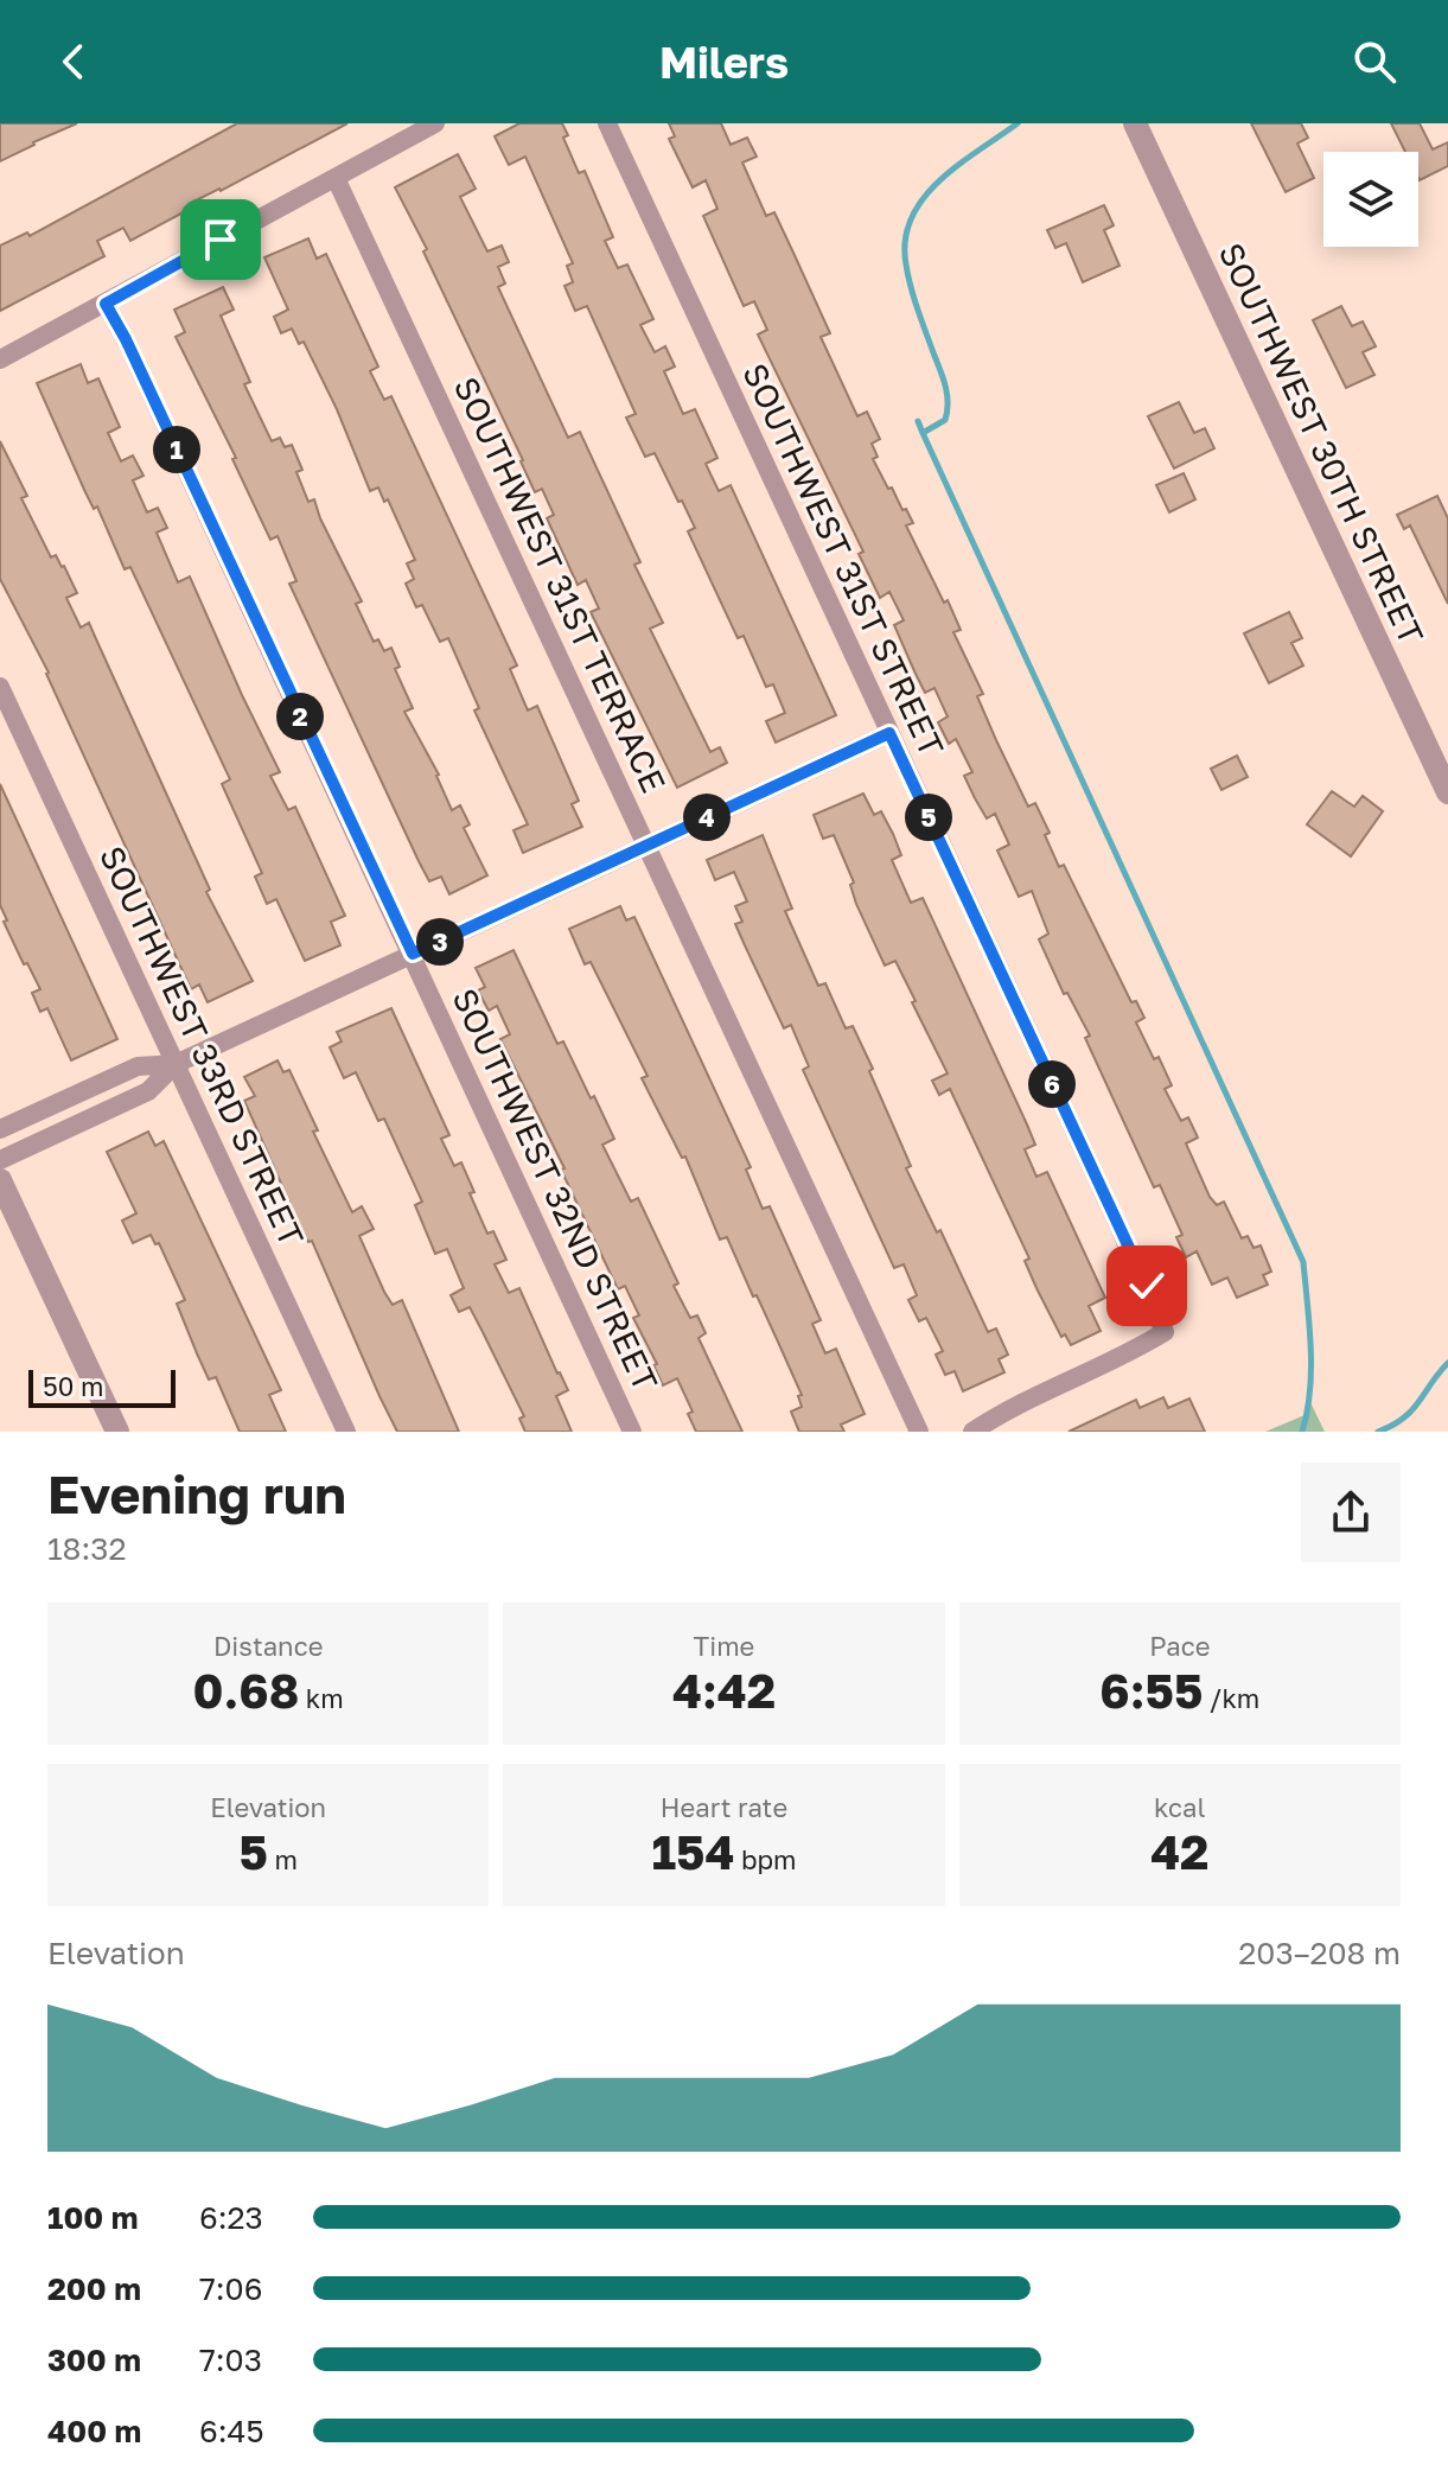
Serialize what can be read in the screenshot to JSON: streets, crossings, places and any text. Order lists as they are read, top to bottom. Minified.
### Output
{"streets":{"street":["SOUTHWEST 30TH STREET","SOUTHWEST 31ST STREET","SOUTHWEST 31ST TERRACE","SOUTHWEST 33RD STREET","SOUTHWEST 32ND STREET"]},"scale_bar":"50 m","page":{"header":"Milers","pins":["1","2","4","5","3","6"],"scale":"50 m","heading":["Evening run","18:32"],"stats":[["Distance","0.68 km"],["Time","4:42"],["Pace","6:55 /km"],["Elevation","5 m"],["Heart rate","154 bpm"],["kcal","42"]],"chart":["Elevation","203–208 m"],"list":[{"name":"100 m","note":"6:23"},{"name":"200 m","note":"7:06"},{"name":"300 m","note":"7:03"},{"name":"400 m","note":"6:45"}]}}
